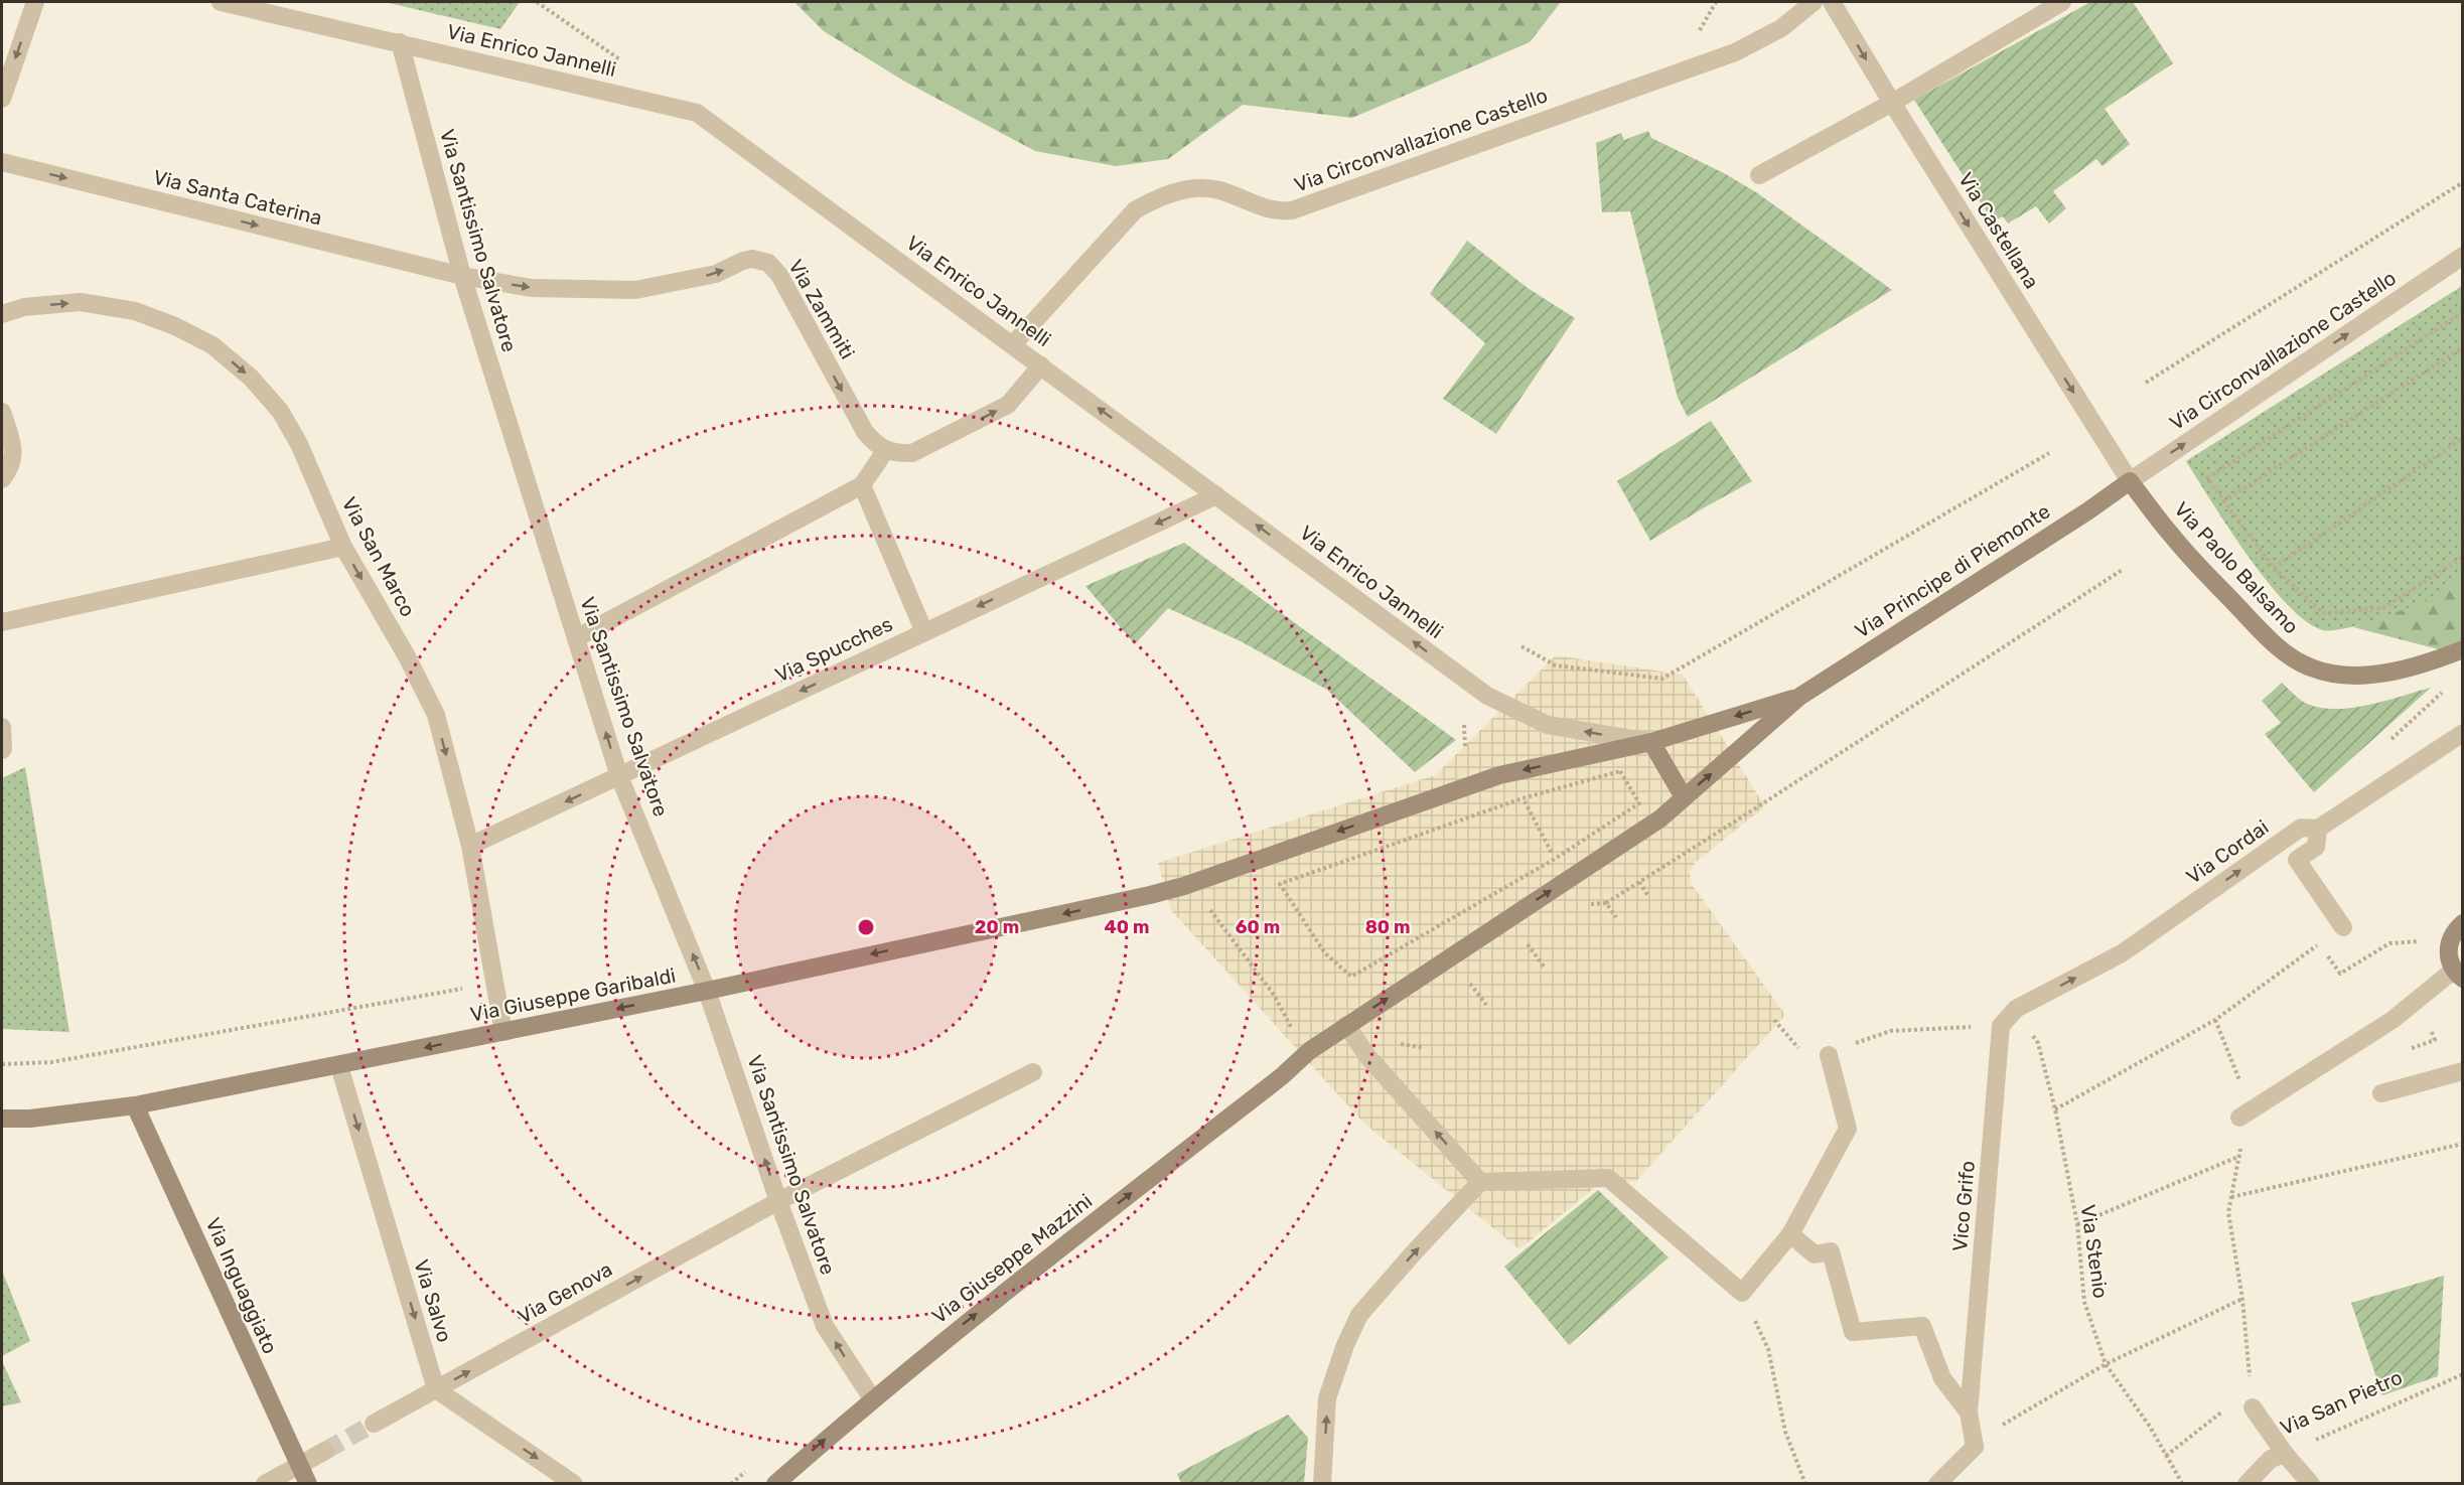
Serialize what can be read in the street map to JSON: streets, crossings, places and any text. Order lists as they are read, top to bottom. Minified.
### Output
{"streets":{"street":["Via Enrico Jannelli","Via Circonvallazione Castello","Via Santa Caterina","Via Castellana","Via Santissimo Salvatore","Via Zammiti","Via San Marco","Via Paolo Balsamo","Via Principe di Piemonte","Via Spucches","Via Cordai","Via Giuseppe Garibaldi","Vico Grifo","Via Giuseppe Mazzini","Via Inguaggiato","Via Genova","Via Salvo","Via San Pietro"],"path":["Via Stenio"]},"crossings":[["Via Enrico Jannelli","Via Circonvallazione Castello"],["Via Enrico Jannelli","Via Santissimo Salvatore"],["Via Enrico Jannelli","Via Spucches"],["Via Enrico Jannelli","Via Giuseppe Garibaldi"],["Via Circonvallazione Castello","Via Castellana"],["Via Circonvallazione Castello","Via Paolo Balsamo"],["Via Circonvallazione Castello","Via Principe di Piemonte"],["Via Santa Caterina","Via Santissimo Salvatore"],["Via Santa Caterina","Via Zammiti"],["Via Castellana","Via Paolo Balsamo"],["Via Castellana","Via Principe di Piemonte"],["Via Santissimo Salvatore","Via Zammiti"],["Via Santissimo Salvatore","Via Spucches"],["Via Santissimo Salvatore","Via Giuseppe Garibaldi"],["Via Santissimo Salvatore","Via Giuseppe Mazzini"],["Via Santissimo Salvatore","Via Genova"],["Via San Marco","Via Spucches"],["Via San Marco","Via Giuseppe Garibaldi"],["Via Paolo Balsamo","Via Principe di Piemonte"],["Via Principe di Piemonte","Via Giuseppe Garibaldi"],["Via Principe di Piemonte","Via Giuseppe Mazzini"],["Via Cordai","Via Stenio"],["Via Giuseppe Garibaldi","Via Giuseppe Mazzini"],["Via Giuseppe Garibaldi","Via Inguaggiato"],["Via Giuseppe Garibaldi","Via Salvo"],["Via Genova","Via Salvo"]],"one_way":["Via Enrico Jannelli","Via Santa Caterina","Via Castellana","Via Santissimo Salvatore","Via Zammiti","Via San Marco","Via Cordai","Via Giuseppe Garibaldi","Via Giuseppe Mazzini","Via Genova","Via Salvo"],"rings":["20 m","40 m","60 m","80 m"]}
